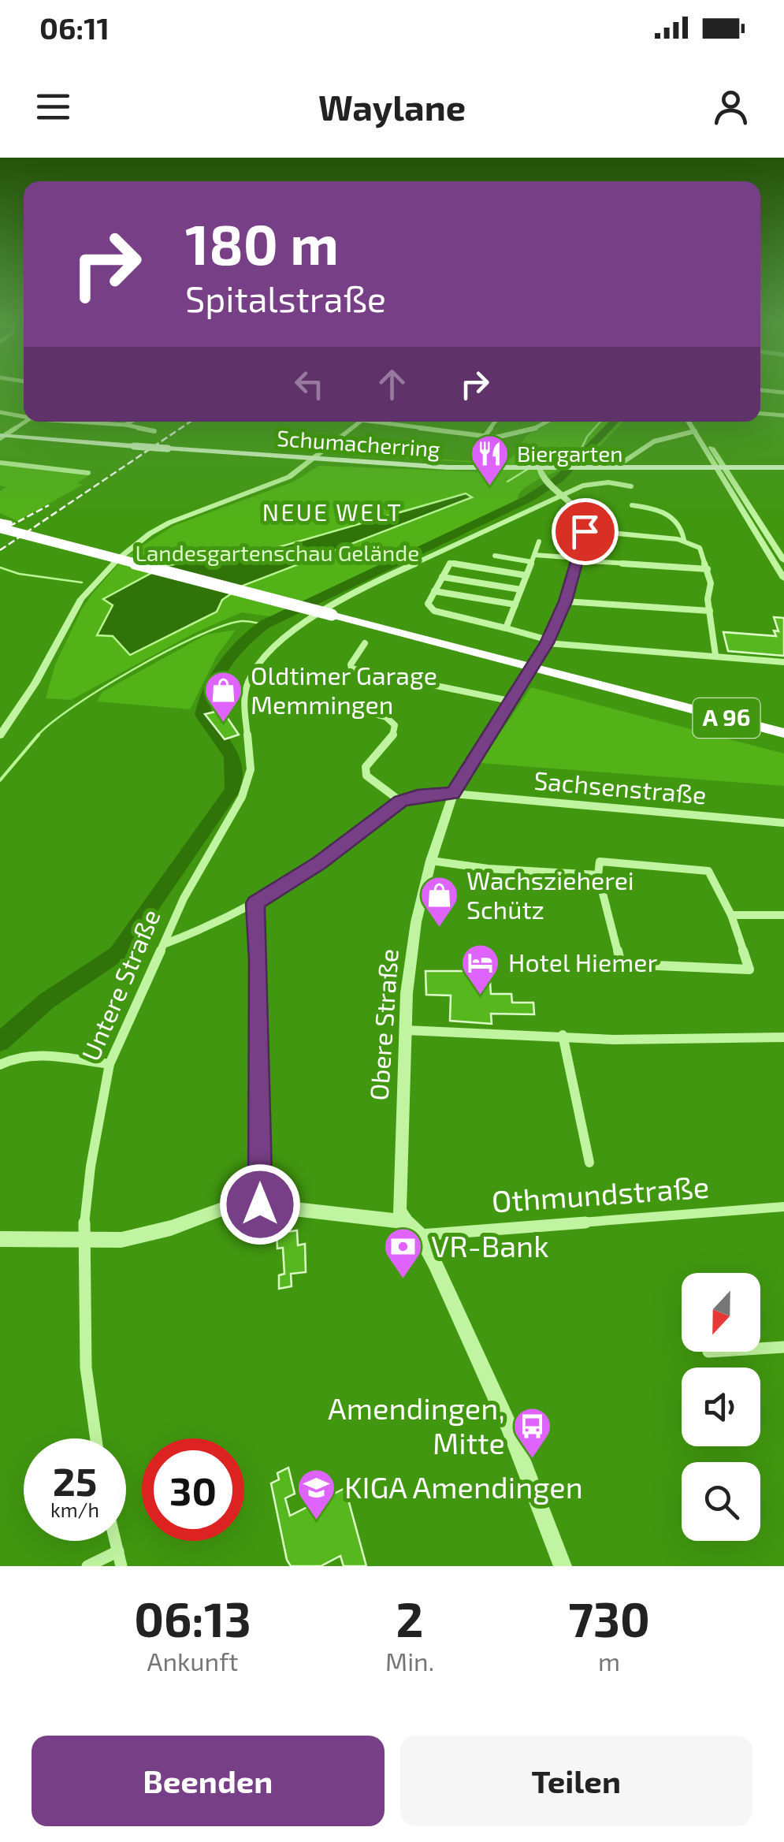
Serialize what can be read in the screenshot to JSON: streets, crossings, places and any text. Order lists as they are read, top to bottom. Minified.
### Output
{"streets":{"highway":["A 96"],"main road":["Schumacherring"],"street":["Sachsenstraße","Untere Straße","Obere Straße","Othmundstraße"]},"crossings":[["Sachsenstraße","Obere Straße"]],"districts":["NEUE WELT"],"parks":["Landesgartenschau Gelände"],"places":{"restaurant":["Biergarten"],"shop":["Oldtimer Garage Memmingen","Wachszieherei Schütz"],"hotel":["Hotel Hiemer"],"bank":["VR-Bank"],"bus stop":["Amendingen, Mitte"],"school or university":["KIGA Amendingen"]},"north":"bottom","page":{"status":"06:11","header":"Waylane","turn":["180 m","Spitalstraße"],"speed":"25 km/h","limit":"30","eta":["06:13","Ankunft","2","Min.","730","m"],"buttons":["Beenden","Teilen"]}}
